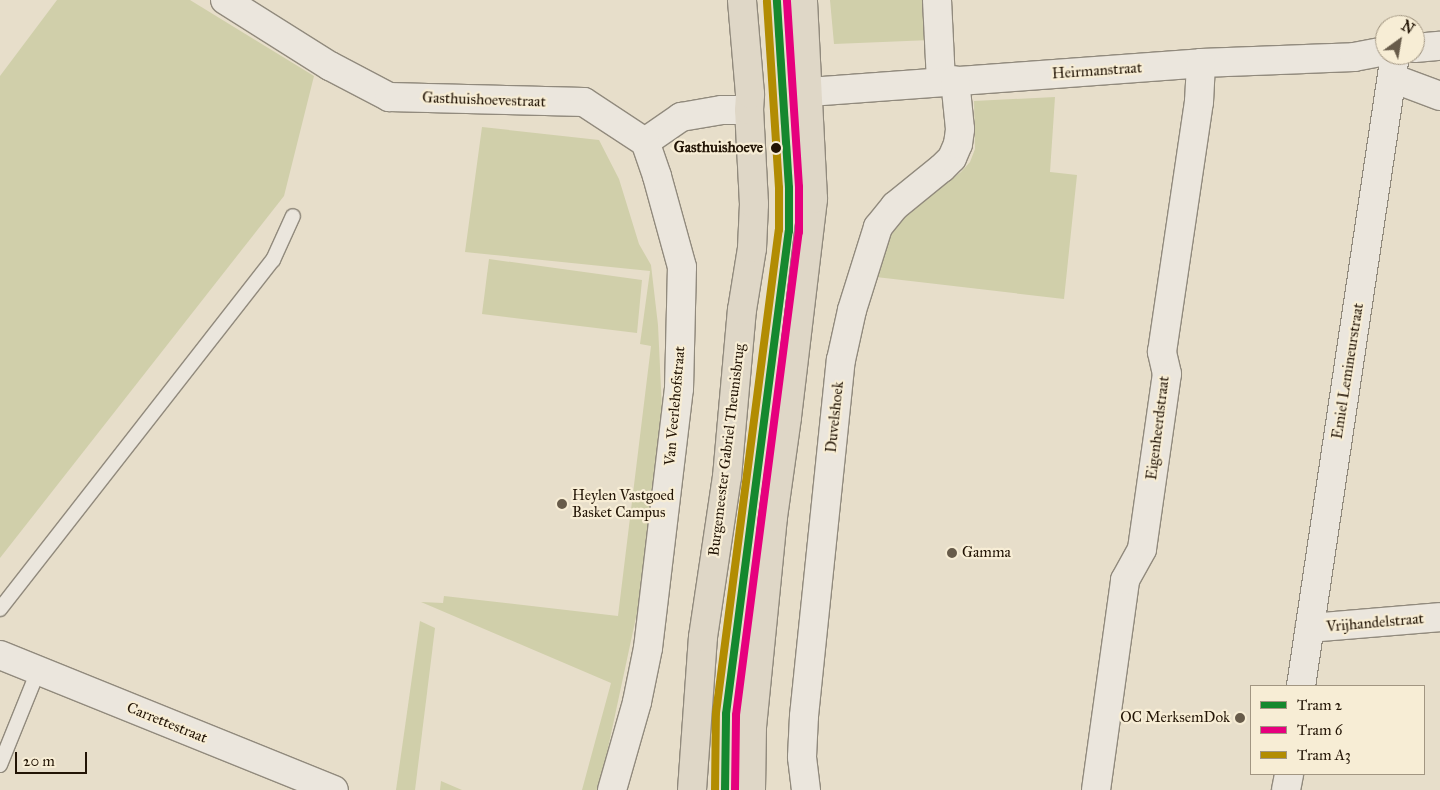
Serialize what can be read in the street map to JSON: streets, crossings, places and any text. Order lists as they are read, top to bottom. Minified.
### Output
{"streets":{"main road":["Burgemeester Gabriel Theunisbrug"],"street":["Heirmanstraat","Gasthuishoevestraat","Emiel Lemineurstraat","Van Veerlehofstraat","Duvelshoek","Eigenheerdstraat","Vrijhandelstraat","Carrettestraat"]},"crossings":[["Heirmanstraat","Duvelshoek"],["Heirmanstraat","Eigenheerdstraat"],["Gasthuishoevestraat","Van Veerlehofstraat"],["Emiel Lemineurstraat","Vrijhandelstraat"]],"places":["Gasthuishoeve","Heylen Vastgoed Basket Campus","Gamma","OC MerksemDok"],"lines":["tram line 2","tram line 6","tram line A3"],"legend":["Tram 2","Tram 6","Tram A3"],"scale_bar":"20 m","north":"top right"}
